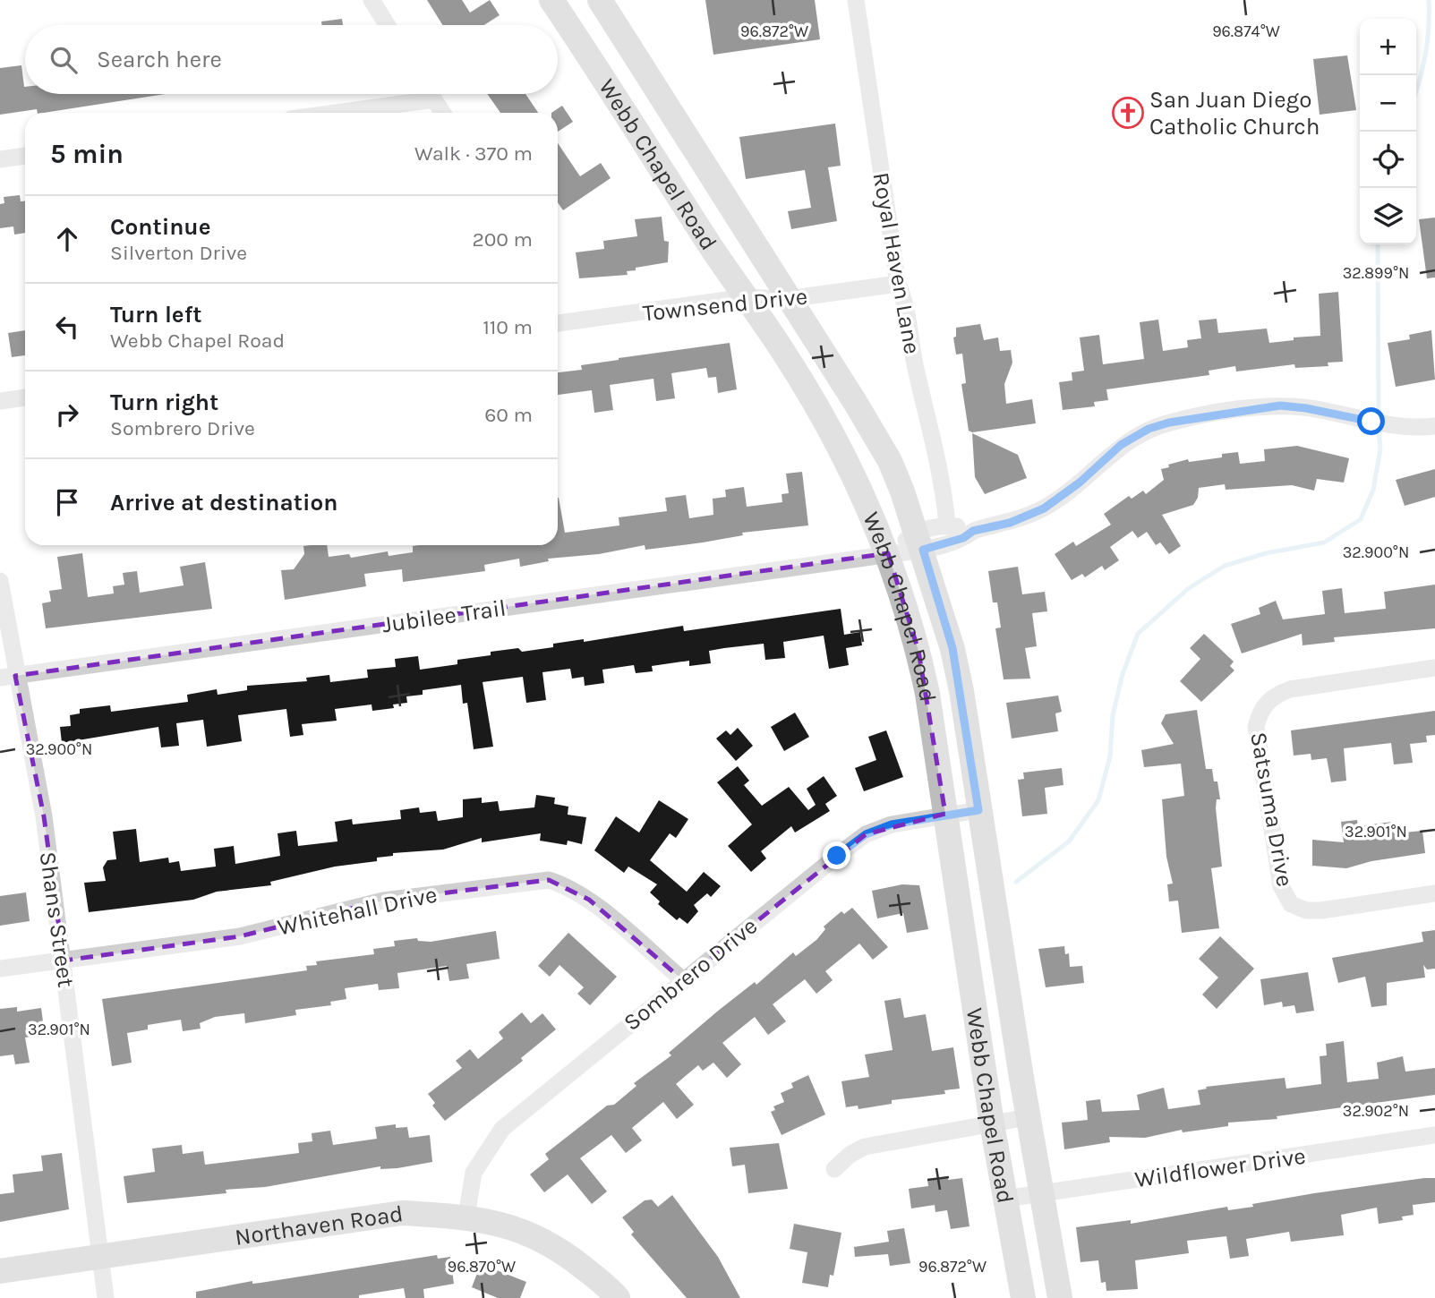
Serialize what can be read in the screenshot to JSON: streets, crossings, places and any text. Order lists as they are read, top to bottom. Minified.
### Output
{"streets":{"main road":["Webb Chapel Road","Northaven Road"],"street":["Royal Haven Lane","Townsend Drive","Jubilee Trail","Satsuma Drive","Whitehall Drive","Shans Street","Sombrero Drive","Wildflower Drive"]},"crossings":[["Webb Chapel Road","Townsend Drive"],["Webb Chapel Road","Jubilee Trail"],["Webb Chapel Road","Sombrero Drive"],["Webb Chapel Road","Wildflower Drive"],["Royal Haven Lane","Townsend Drive"],["Jubilee Trail","Shans Street"],["Whitehall Drive","Shans Street"],["Whitehall Drive","Sombrero Drive"],["Shans Street","Northaven Road"],["Sombrero Drive","Northaven Road"]],"places":{"church":["San Juan Diego Catholic Church"]},"page":{"map_buttons":["+","−"],"search":"Search here","heading":["5 min","Walk · 370 m"],"list":[["Continue","Silverton Drive","200 m"],["Turn left","Webb Chapel Road","110 m"],["Turn right","Sombrero Drive","60 m"],"Arrive at destination"]},"coordinates":["96.872°W","96.874°W","32.899°N","32.900°N","32.901°N","32.902°N","96.870°W"]}
